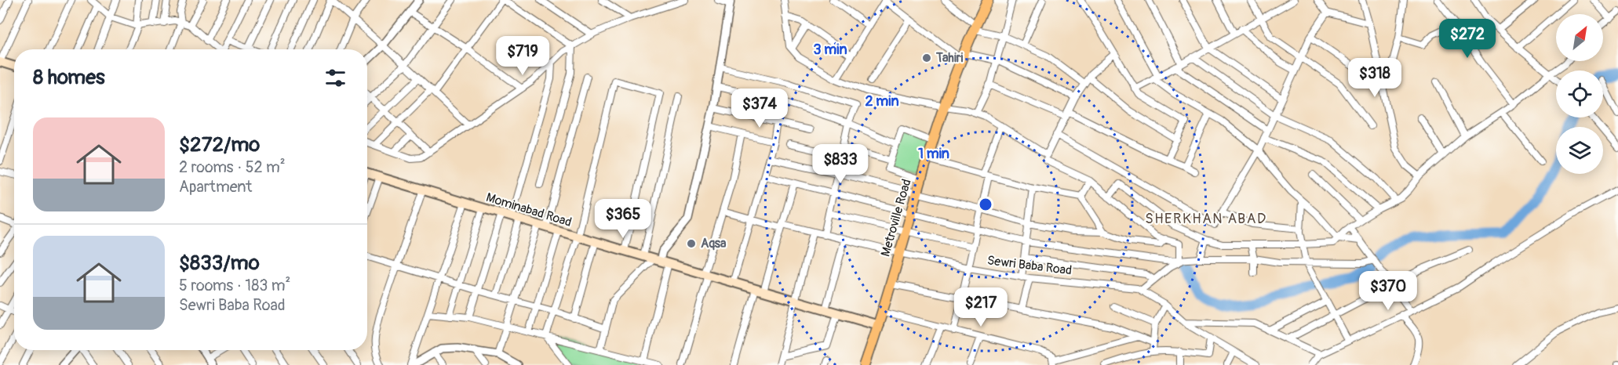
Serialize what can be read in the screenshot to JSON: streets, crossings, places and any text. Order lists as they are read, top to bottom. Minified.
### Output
{"streets":{"main road":["Mominabad Road","Metroville Road"],"street":["Sewri Baba Road"]},"crossings":[["Mominabad Road","Metroville Road"],["Metroville Road","Sewri Baba Road"]],"districts":["SHERKHAN ABAD"],"places":["Tahiri","Aqsa"],"north":"top right","page":{"price":["$272","$719","$318","$374","$833","$365","$370","$217"],"heading":"8 homes","list":[{"name":"$272/mo","note":"2 rooms · 52 m² · Apartment"},{"name":"$833/mo","note":"5 rooms · 183 m² · Sewri Baba Road"}]},"rings":["3 min","2 min","1 min"]}
